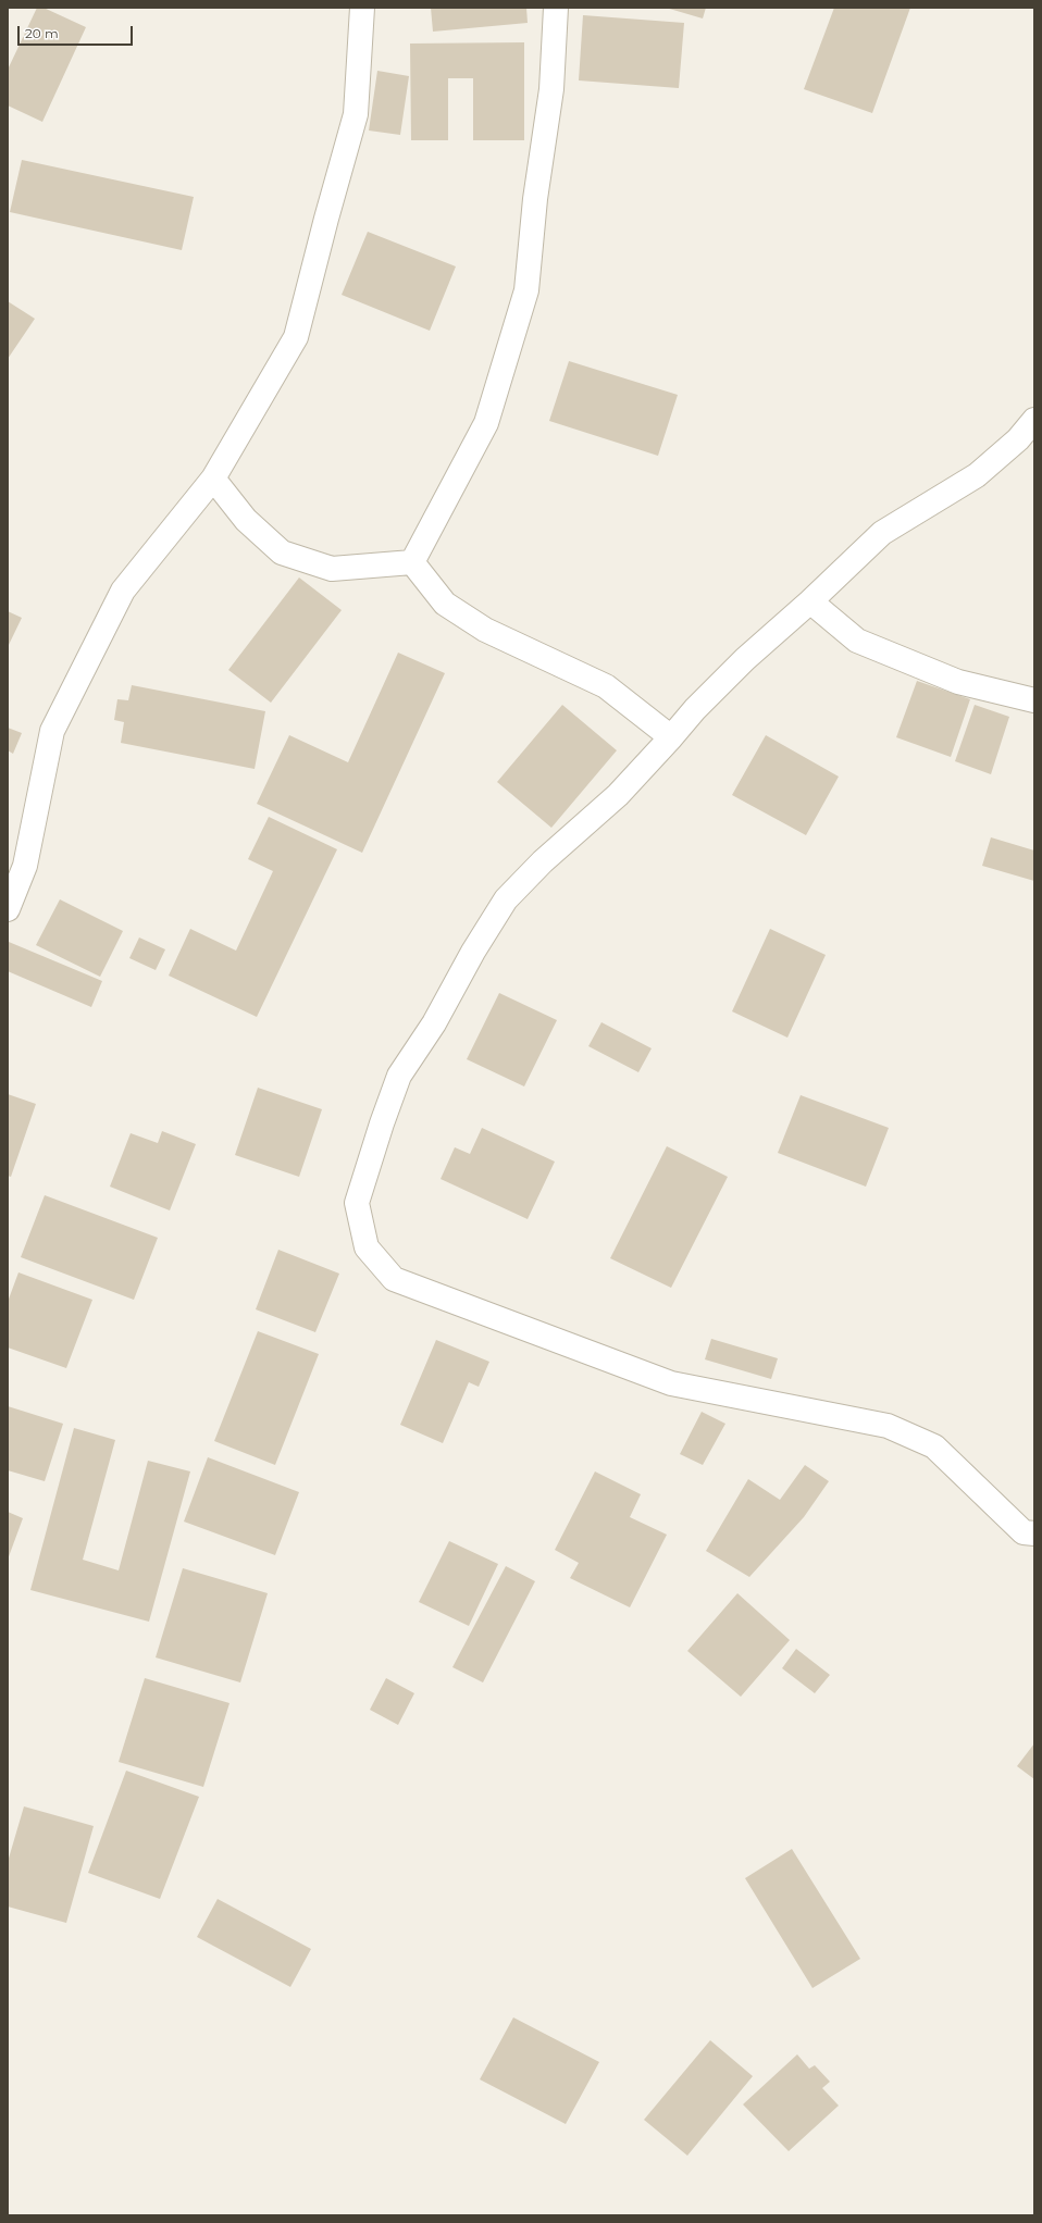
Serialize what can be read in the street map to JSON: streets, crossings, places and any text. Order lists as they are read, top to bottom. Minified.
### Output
{"scale_bar":"20 m"}
